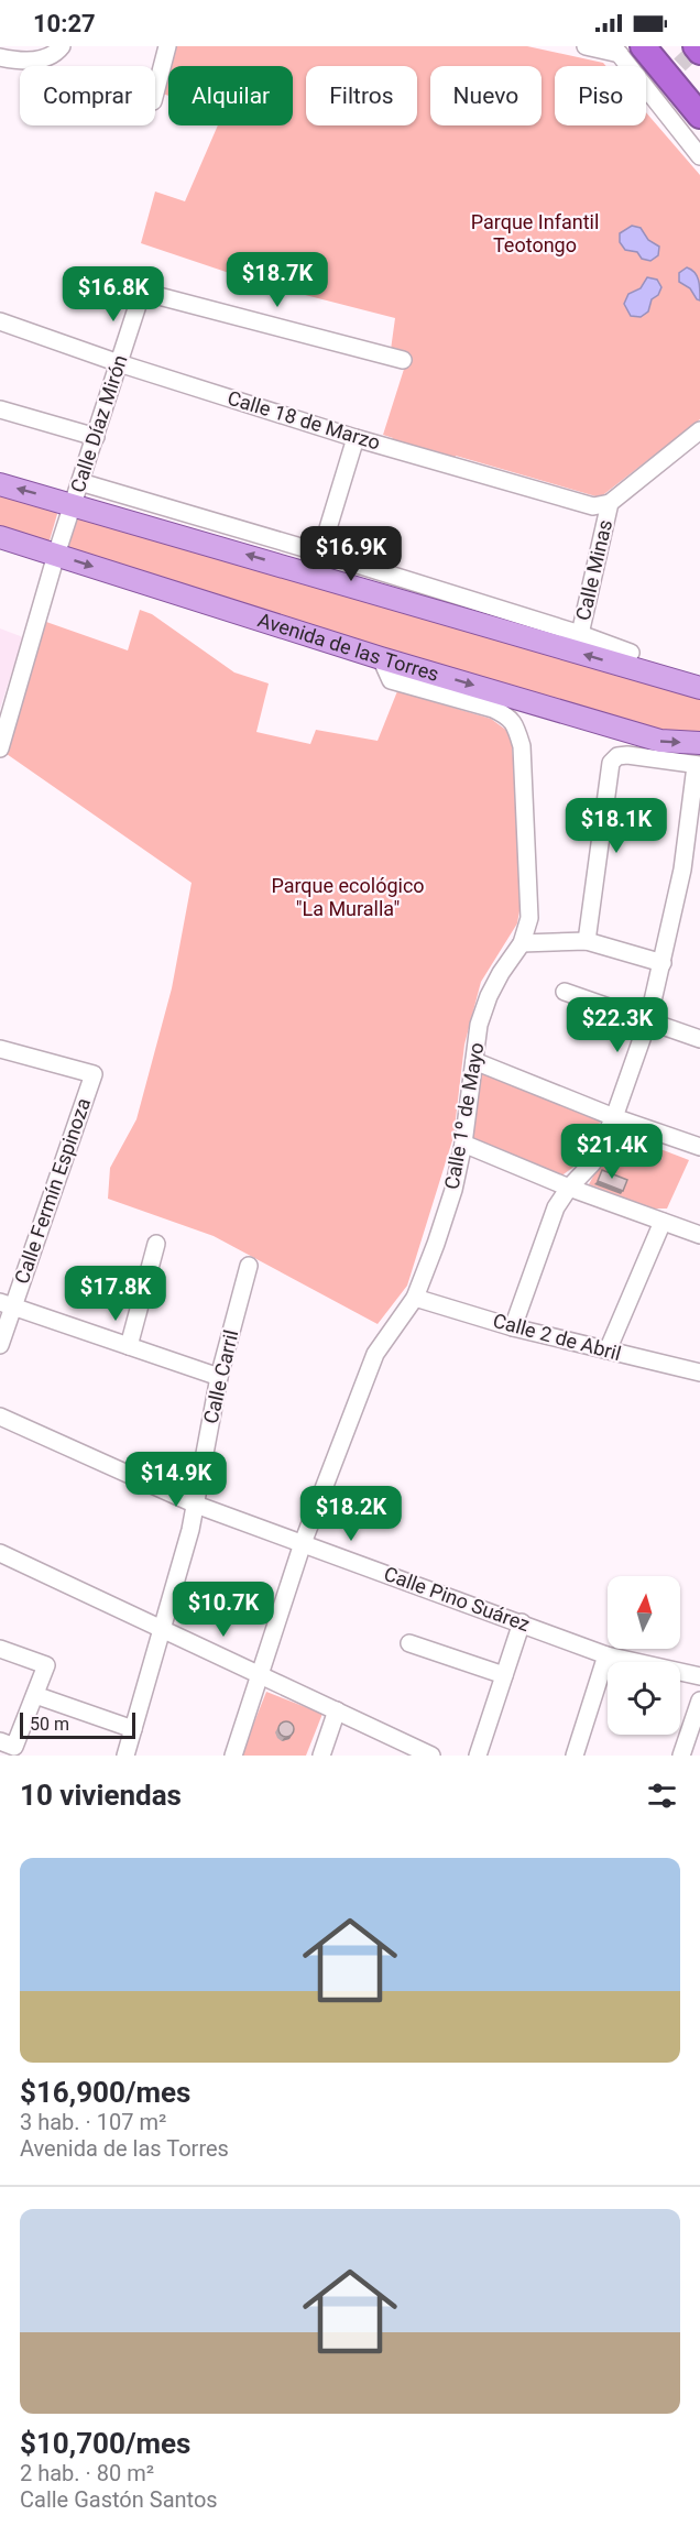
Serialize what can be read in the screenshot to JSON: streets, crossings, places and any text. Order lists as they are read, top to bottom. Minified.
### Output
{"streets":{"main road":["Avenida de las Torres"],"street":["Calle 18 de Marzo","Calle Díaz Mirón","Calle Minas","Calle 1º de Mayo","Calle Fermín Espinoza","Calle 2 de Abril","Calle Carril","Calle Pino Suárez"]},"crossings":[["Calle 18 de Marzo","Calle Díaz Mirón"],["Calle 18 de Marzo","Calle Minas"],["Calle Díaz Mirón","Avenida de las Torres"],["Avenida de las Torres","Calle 1º de Mayo"],["Calle 1º de Mayo","Calle 2 de Abril"],["Calle 1º de Mayo","Calle Pino Suárez"],["Calle Carril","Calle Pino Suárez"]],"parks":["Parque Infantil Teotongo","Parque ecológico \"La Muralla\""],"scale_bar":"50 m","north":"top","page":{"status":"10:27","chip":["Comprar","Alquilar","Filtros","Nuevo","Piso"],"price":["$18.7K","$16.8K","$16.9K","$18.1K","$22.3K","$21.4K","$17.8K","$14.9K","$18.2K","$10.7K"],"scale":"50 m","heading":"10 viviendas","list":[{"name":"$16,900/mes","note":"3 hab. · 107 m² · Avenida de las Torres"},{"name":"$10,700/mes","note":"2 hab. · 80 m² · Calle Gastón Santos"}]}}
